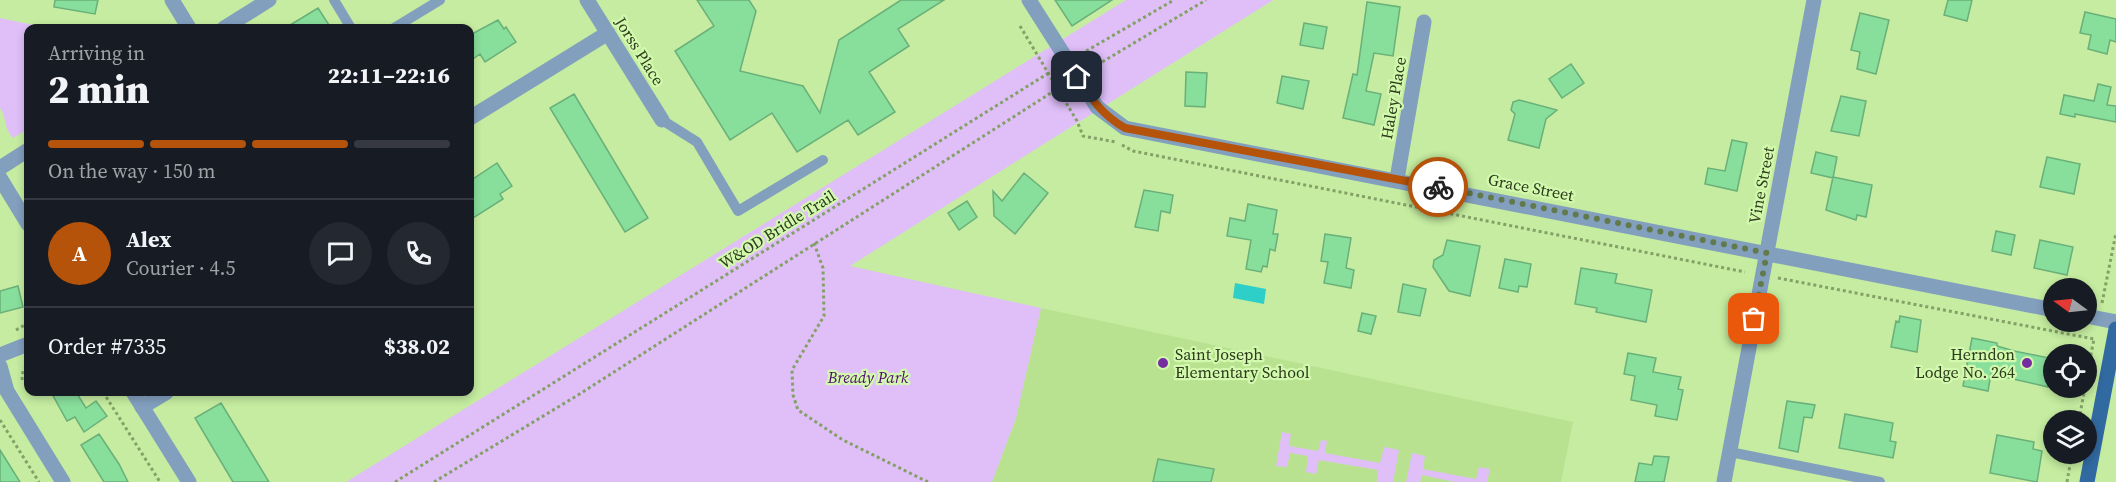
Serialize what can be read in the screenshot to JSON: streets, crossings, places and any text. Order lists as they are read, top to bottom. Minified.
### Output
{"streets":{"street":["Jorss Place","Haley Place","Vine Street","Grace Street"],"path":["W&OD Bridle Trail"]},"crossings":[["Haley Place","Grace Street"],["Vine Street","Grace Street"],["Grace Street","W&OD Bridle Trail"]],"parks":["Bready Park"],"places":["Saint Joseph Elementary School","Herndon Lodge No. 264"],"north":"left","page":{"heading":["2 min","Arriving in","22:11–22:16"],"panel":["Alex","Courier · 4.5","Order #7335","$38.02"],"bar":"On the way · 150 m","round":"A"}}
